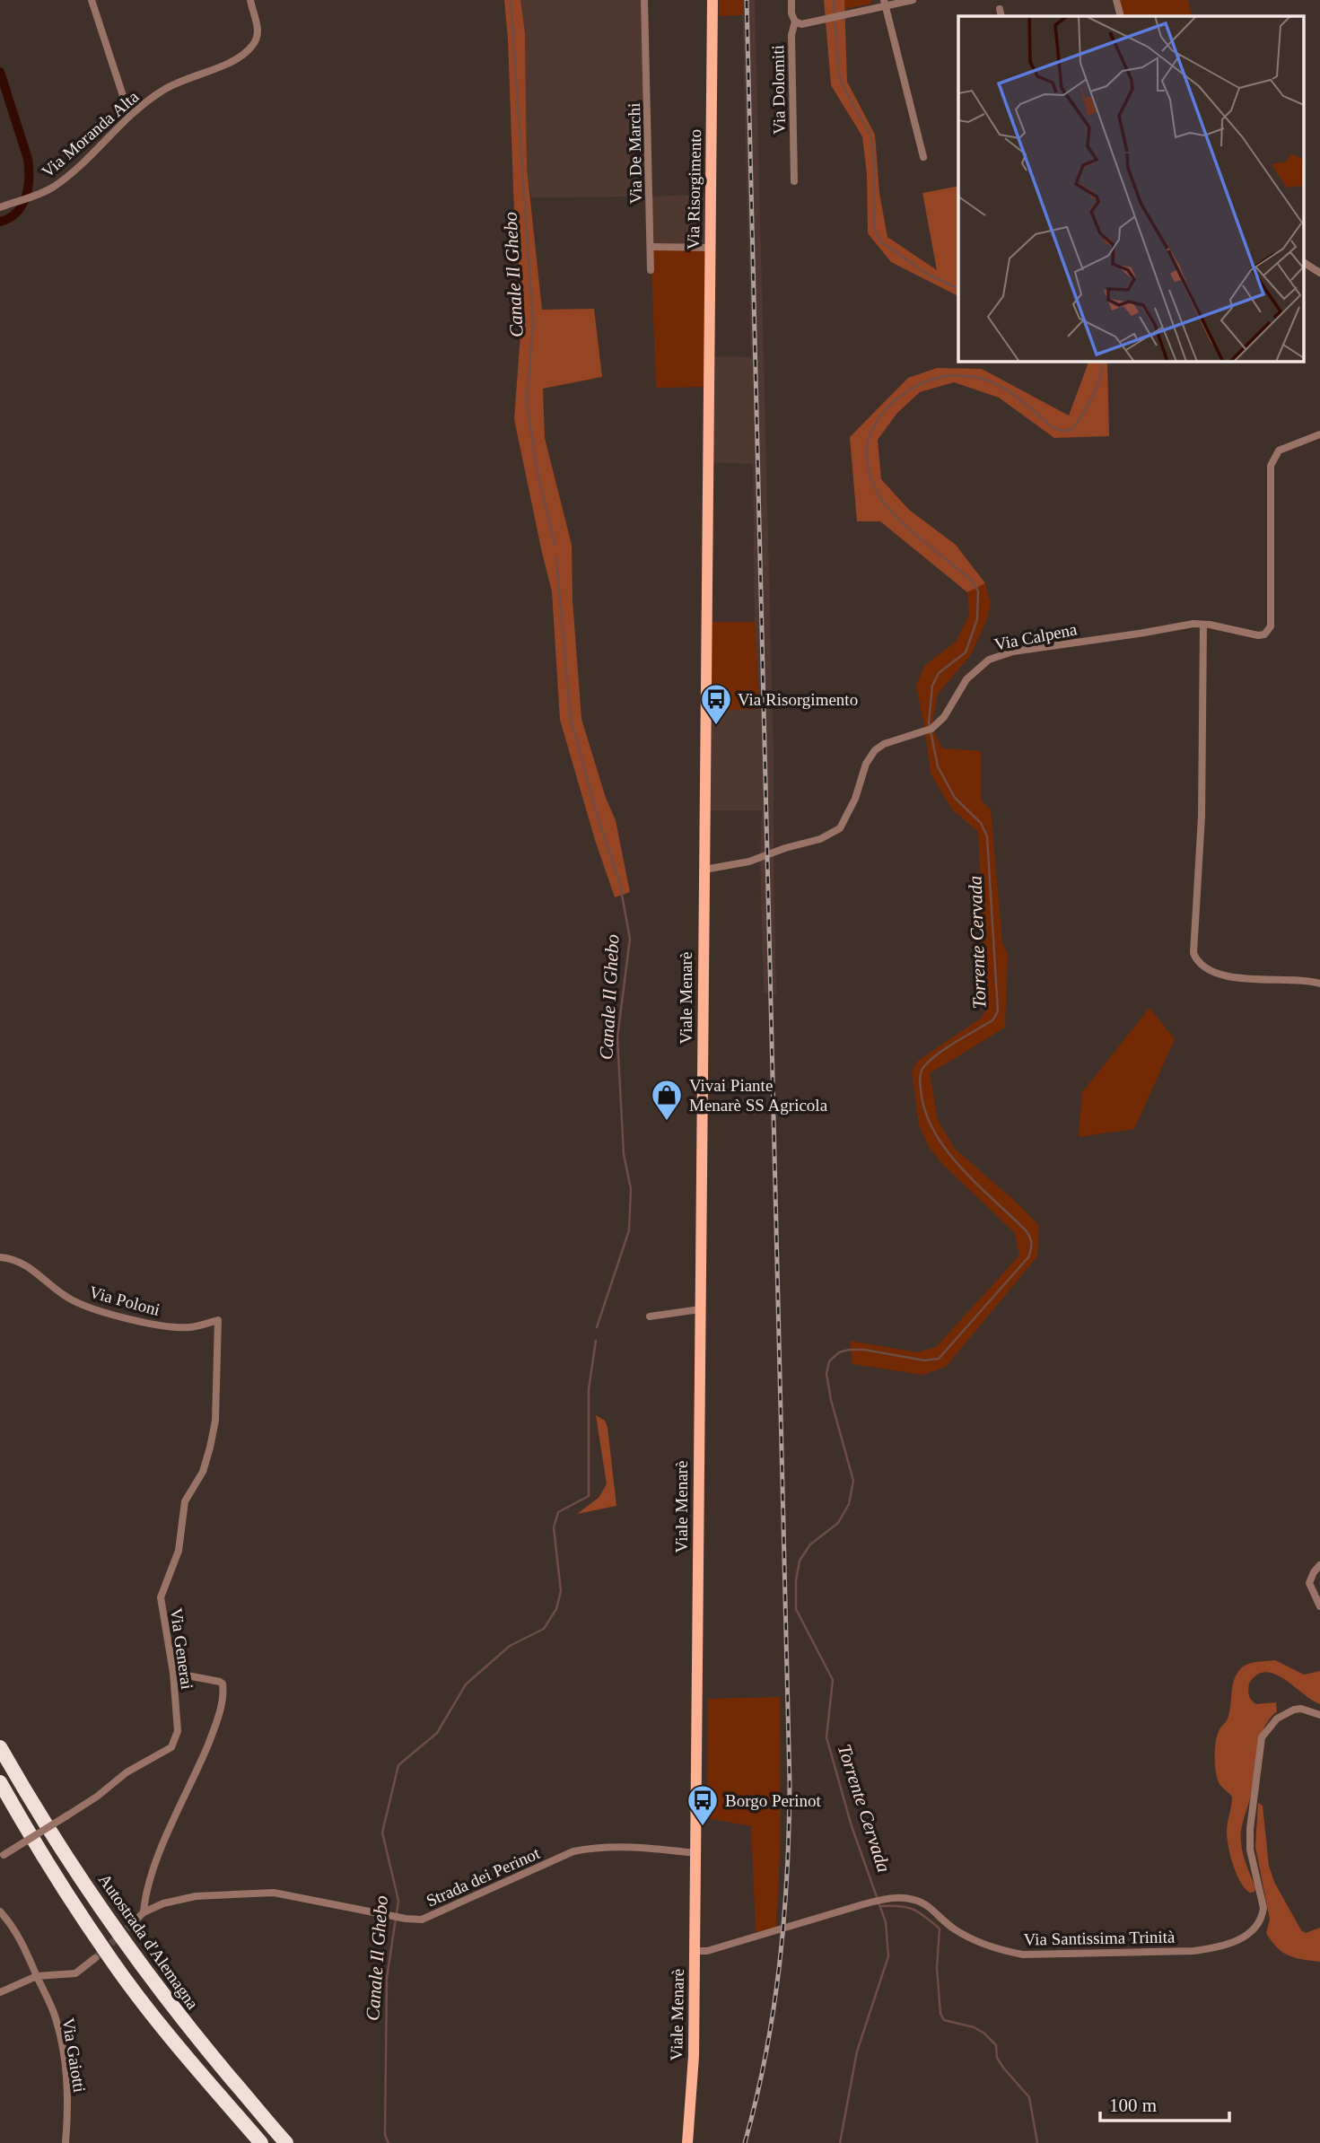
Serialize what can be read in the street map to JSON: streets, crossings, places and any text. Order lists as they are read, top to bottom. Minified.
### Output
{"streets":{"highway":["Autostrada d'Alemagna"],"main road":["Via Risorgimento","Viale Menarè"],"street":["Via Dolomiti","Via Moranda Alta","Via De Marchi","Via Calpena","Via Poloni","Via Generai","Strada dei Perinot","Via Santissima Trinità","Via Gaiotti"]},"crossings":[["Via Risorgimento","Via Calpena"],["Via Risorgimento","Viale Menarè"],["Via Calpena","Viale Menarè"],["Viale Menarè","Strada dei Perinot"],["Viale Menarè","Via Santissima Trinità"],["Via Poloni","Via Generai"]],"water":["Canale Il Ghebo","Torrente Cervada"],"places":{"bus stop":["Via Risorgimento","Borgo Perinot"],"shop":["Vivai Piante Menarè SS Agricola"]},"scale_bar":"100 m"}
